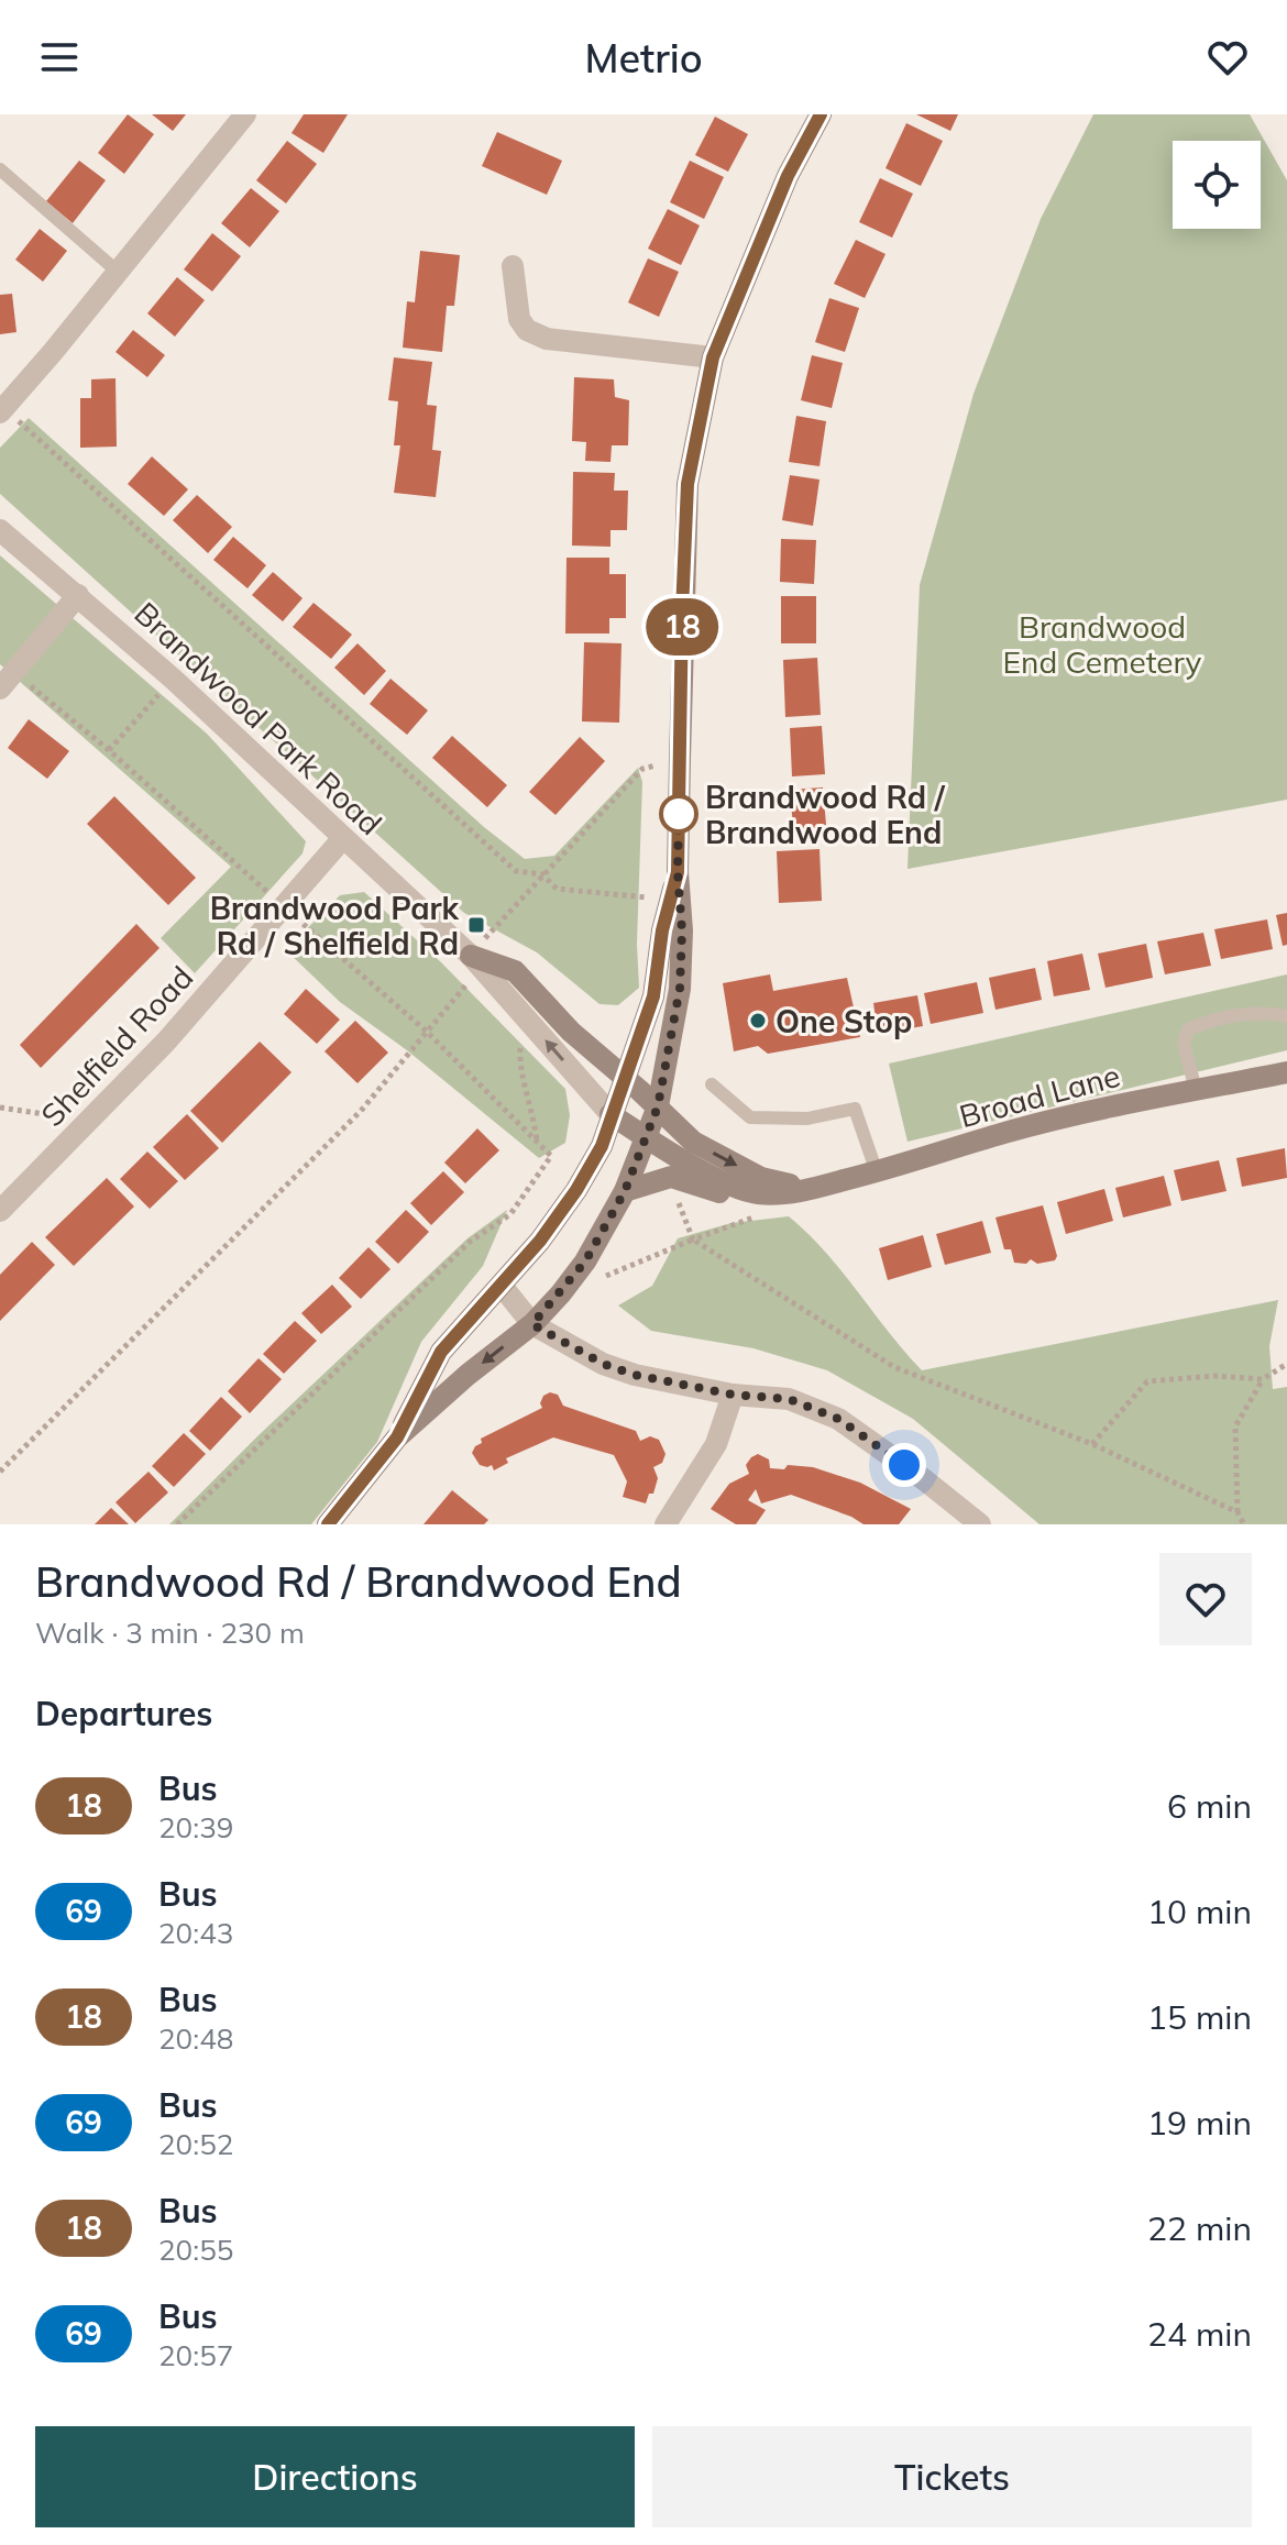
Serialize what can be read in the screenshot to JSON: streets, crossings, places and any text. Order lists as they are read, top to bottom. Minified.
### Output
{"streets":{"street":["Brandwood Park Road","Shelfield Road","Broad Lane"]},"crossings":[["Brandwood Park Road","Shelfield Road"],["Brandwood Park Road","Broad Lane"]],"parks":["Brandwood End Cemetery"],"places":{"other":["Brandwood Rd / Brandwood End","One Stop"],"transit":["Brandwood Park Rd / Shelfield Rd"]},"lines":["bus line 18"],"page":{"header":"Metrio","on_map":"18","heading":[["Brandwood Rd / Brandwood End","Walk · 3 min · 230 m"],"Departures"],"list":[{"mark":"18","name":"Bus","note":"20:39","value":"6 min"},{"mark":"69","name":"Bus","note":"20:43","value":"10 min"},{"mark":"18","name":"Bus","note":"20:48","value":"15 min"},{"mark":"69","name":"Bus","note":"20:52","value":"19 min"},{"mark":"18","name":"Bus","note":"20:55","value":"22 min"},{"mark":"69","name":"Bus","note":"20:57","value":"24 min"}],"buttons":["Directions","Tickets"]}}
